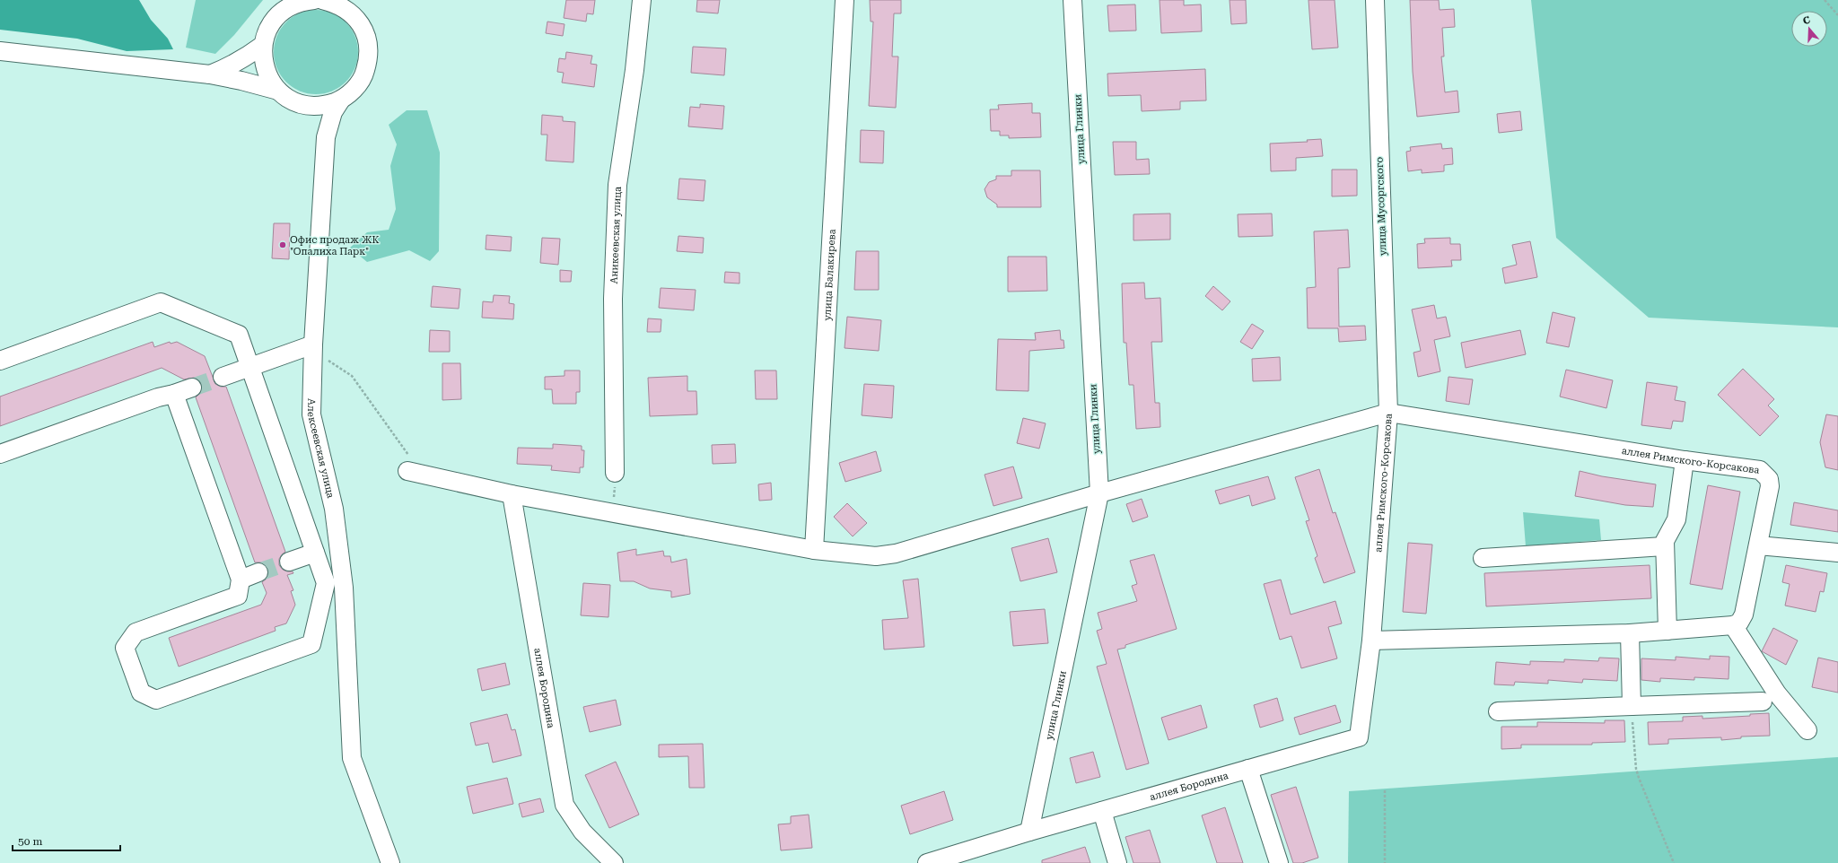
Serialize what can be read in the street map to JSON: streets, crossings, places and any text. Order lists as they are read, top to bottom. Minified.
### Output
{"streets":{"street":["улица Глинки","улица Мусоргского","Аникеевская улица","улица Балакирева","Алексеевская улица","аллея Римского-Корсакова","аллея Бородина"]},"crossings":[["улица Глинки","аллея Бородина"],["улица Мусоргского","аллея Римского-Корсакова"],["аллея Римского-Корсакова","аллея Бородина"]],"places":["Офис продаж ЖК \"Опалиха Парк\""],"scale_bar":"50 m","north":"top"}
